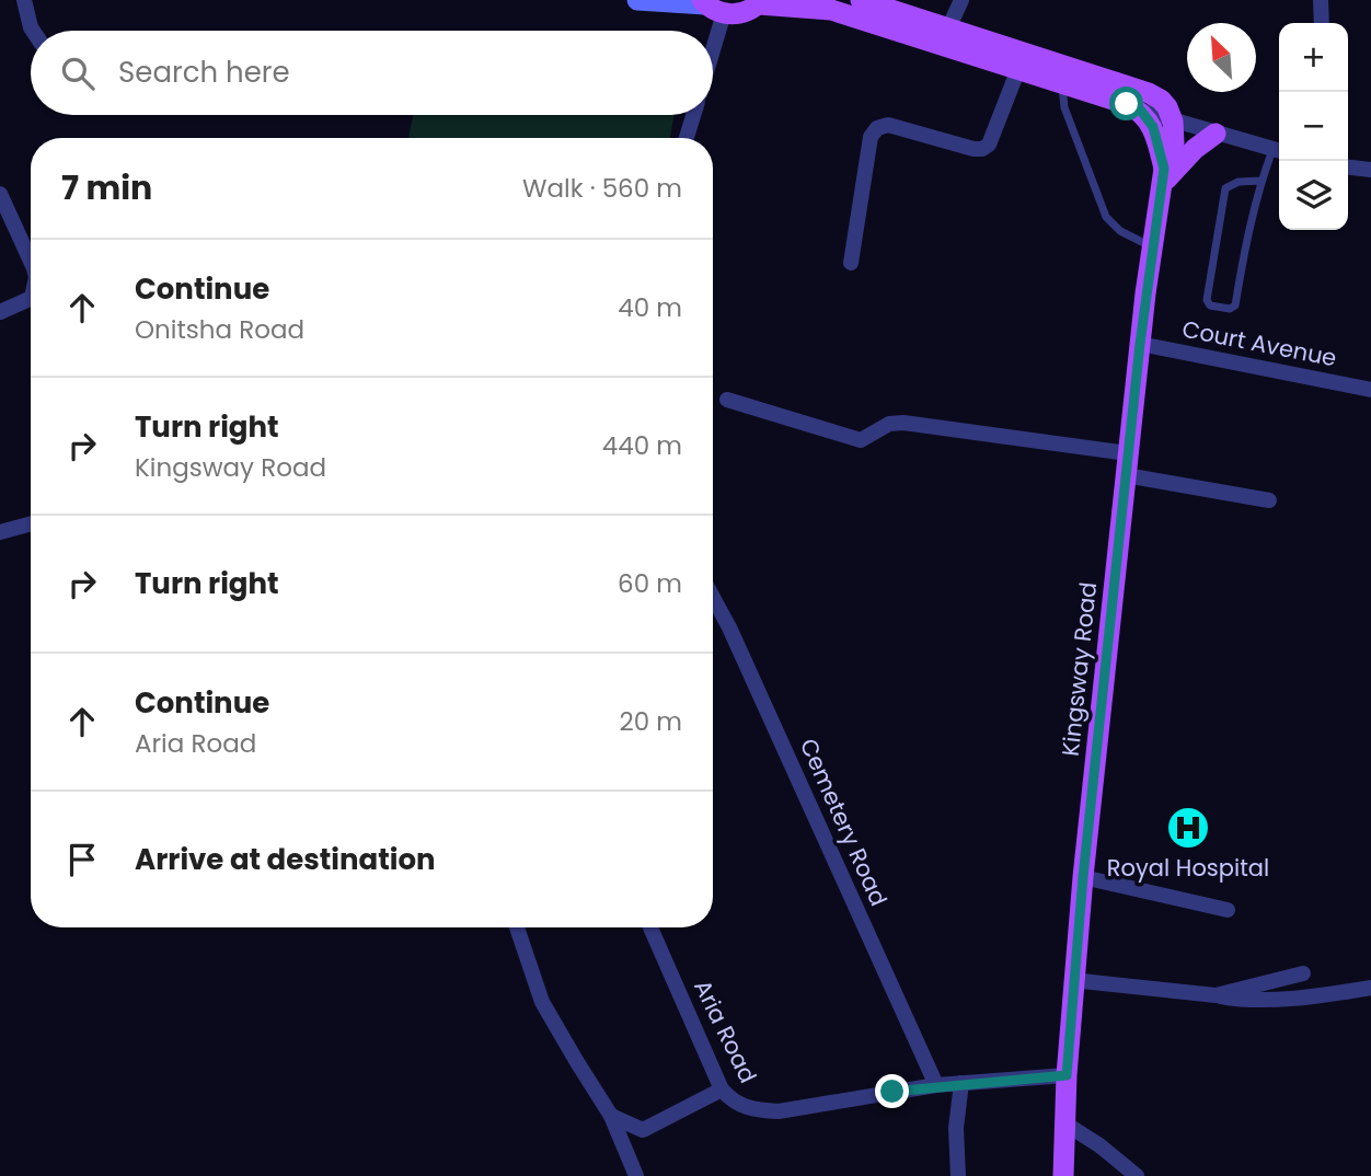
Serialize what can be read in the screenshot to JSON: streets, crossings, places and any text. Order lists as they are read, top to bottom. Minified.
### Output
{"streets":{"main road":["Kingsway Road"],"street":["Court Avenue","Cemetery Road","Aria Road"]},"crossings":[["Court Avenue","Kingsway Road"],["Kingsway Road","Aria Road"],["Cemetery Road","Aria Road"]],"places":{"hospital":["Royal Hospital"]},"north":"top left","page":{"map_buttons":["+","−"],"search":"Search here","heading":["7 min","Walk · 560 m"],"list":[["Continue","Onitsha Road","40 m"],["Turn right","Kingsway Road","440 m"],["Turn right","60 m"],["Continue","Aria Road","20 m"],"Arrive at destination"]}}
